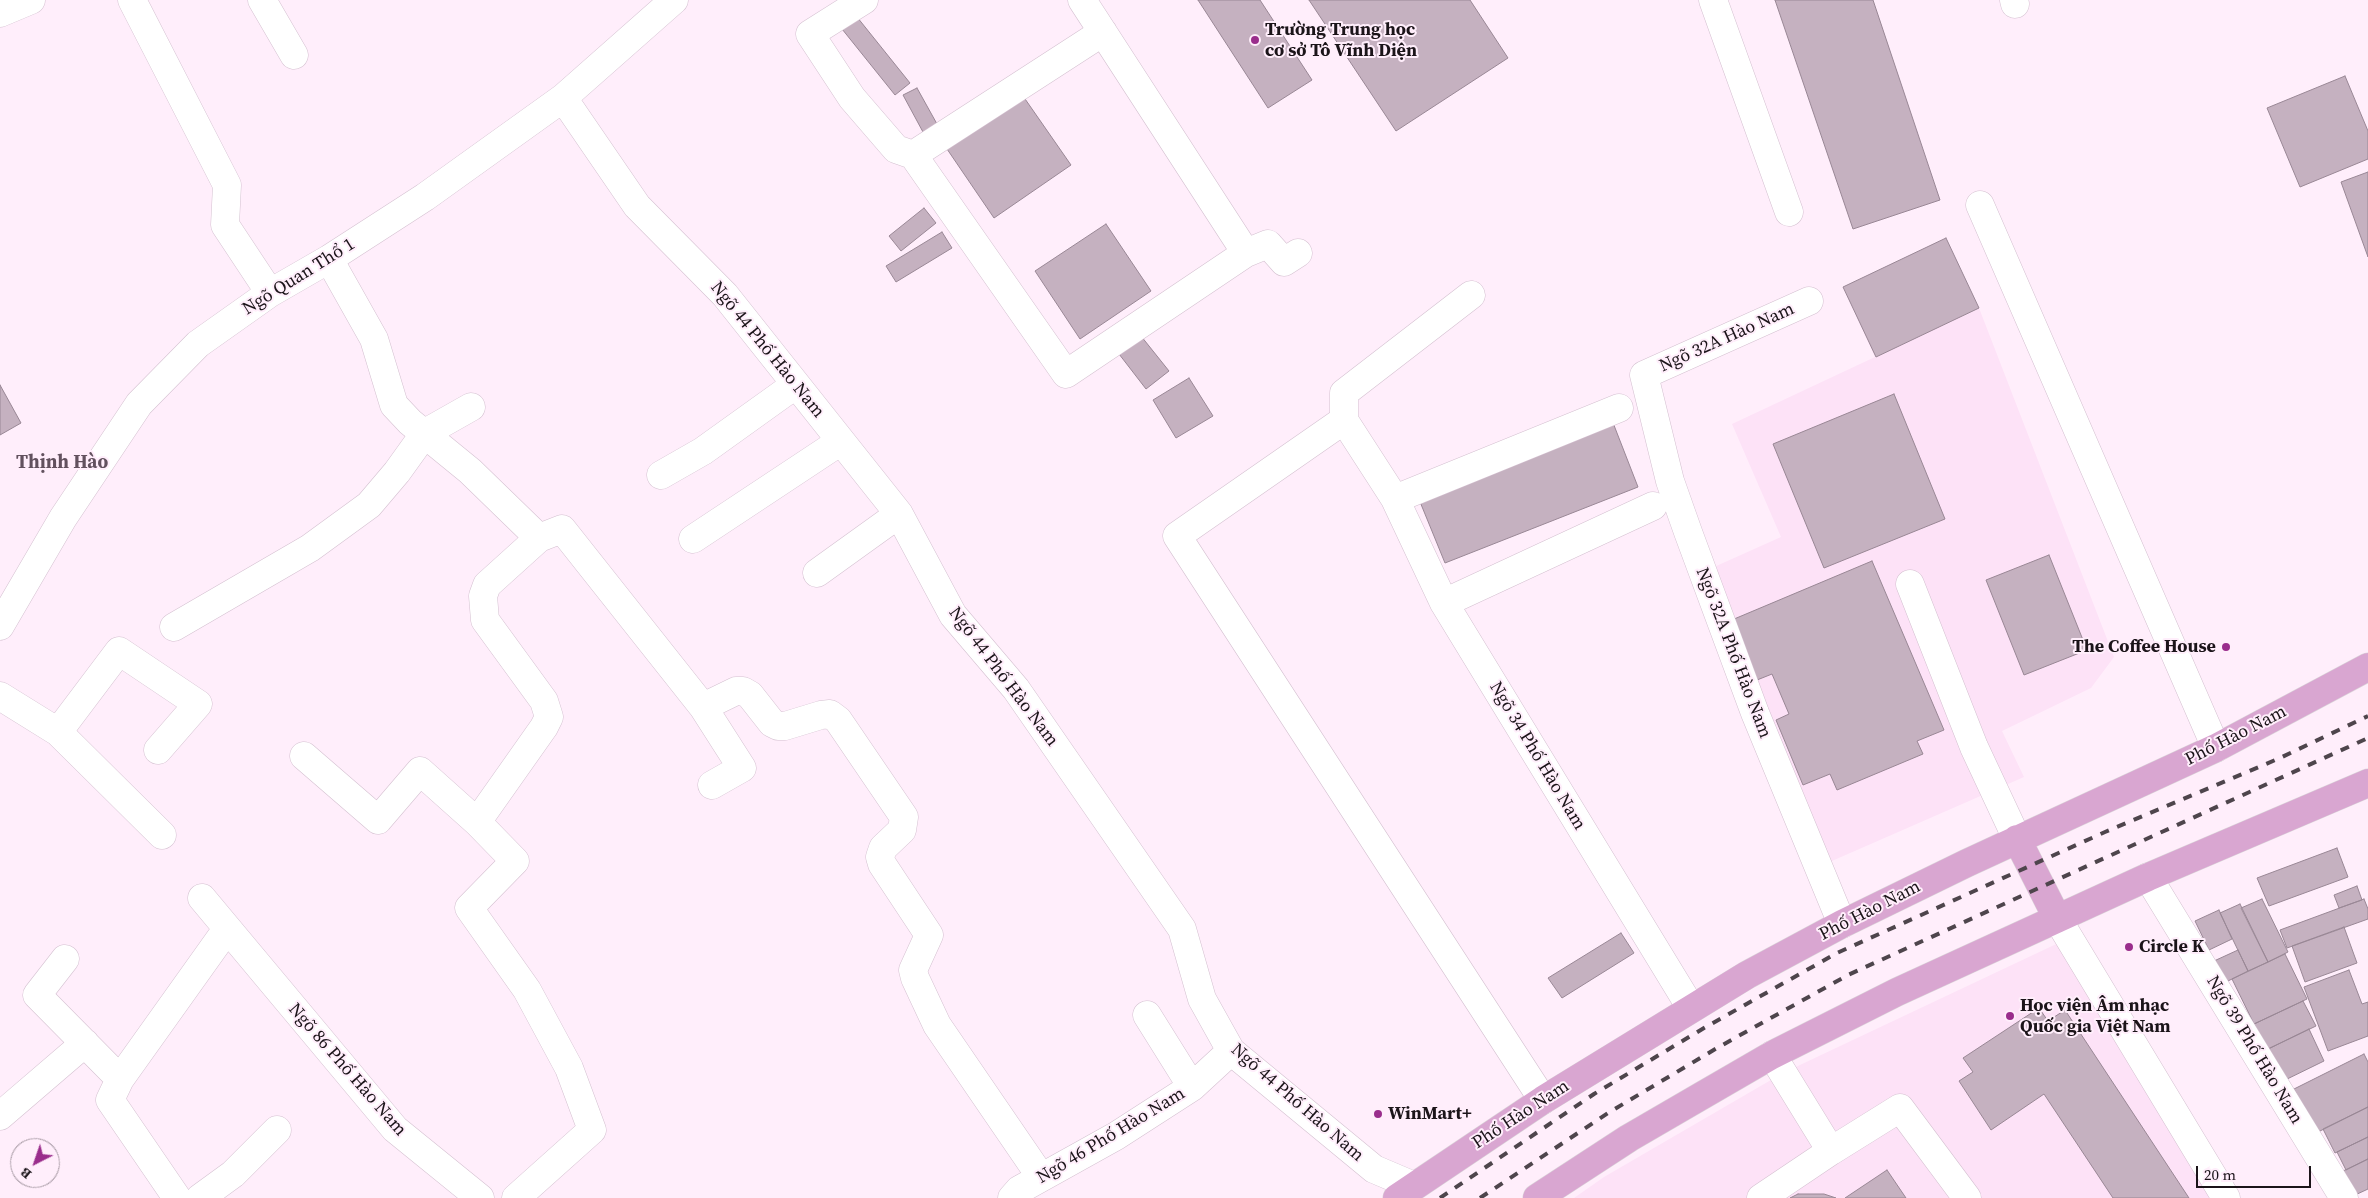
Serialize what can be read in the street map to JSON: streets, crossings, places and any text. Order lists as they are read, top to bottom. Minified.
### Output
{"streets":{"main road":["Phố Hào Nam"],"street":["Ngõ Quan Thổ 1","Ngõ 32A Hào Nam","Ngõ 44 Phố Hào Nam","Ngõ 32A Phố Hào Nam","Ngõ 34 Phố Hào Nam","Ngõ 39 Phố Hào Nam","Ngõ 86 Phố Hào Nam","Ngõ 46 Phố Hào Nam"]},"crossings":[["Ngõ Quan Thổ 1","Ngõ 44 Phố Hào Nam"],["Ngõ 32A Hào Nam","Ngõ 32A Phố Hào Nam"],["Ngõ 44 Phố Hào Nam","Phố Hào Nam"],["Ngõ 44 Phố Hào Nam","Ngõ 46 Phố Hào Nam"],["Ngõ 32A Phố Hào Nam","Phố Hào Nam"],["Phố Hào Nam","Ngõ 34 Phố Hào Nam"]],"districts":["Thịnh Hào"],"places":["Trường Trung học cơ sở Tô Vĩnh Diện","The Coffee House","Circle K","Học viện Âm nhạc Quốc gia Việt Nam","WinMart+"],"scale_bar":"20 m","north":"bottom left"}
